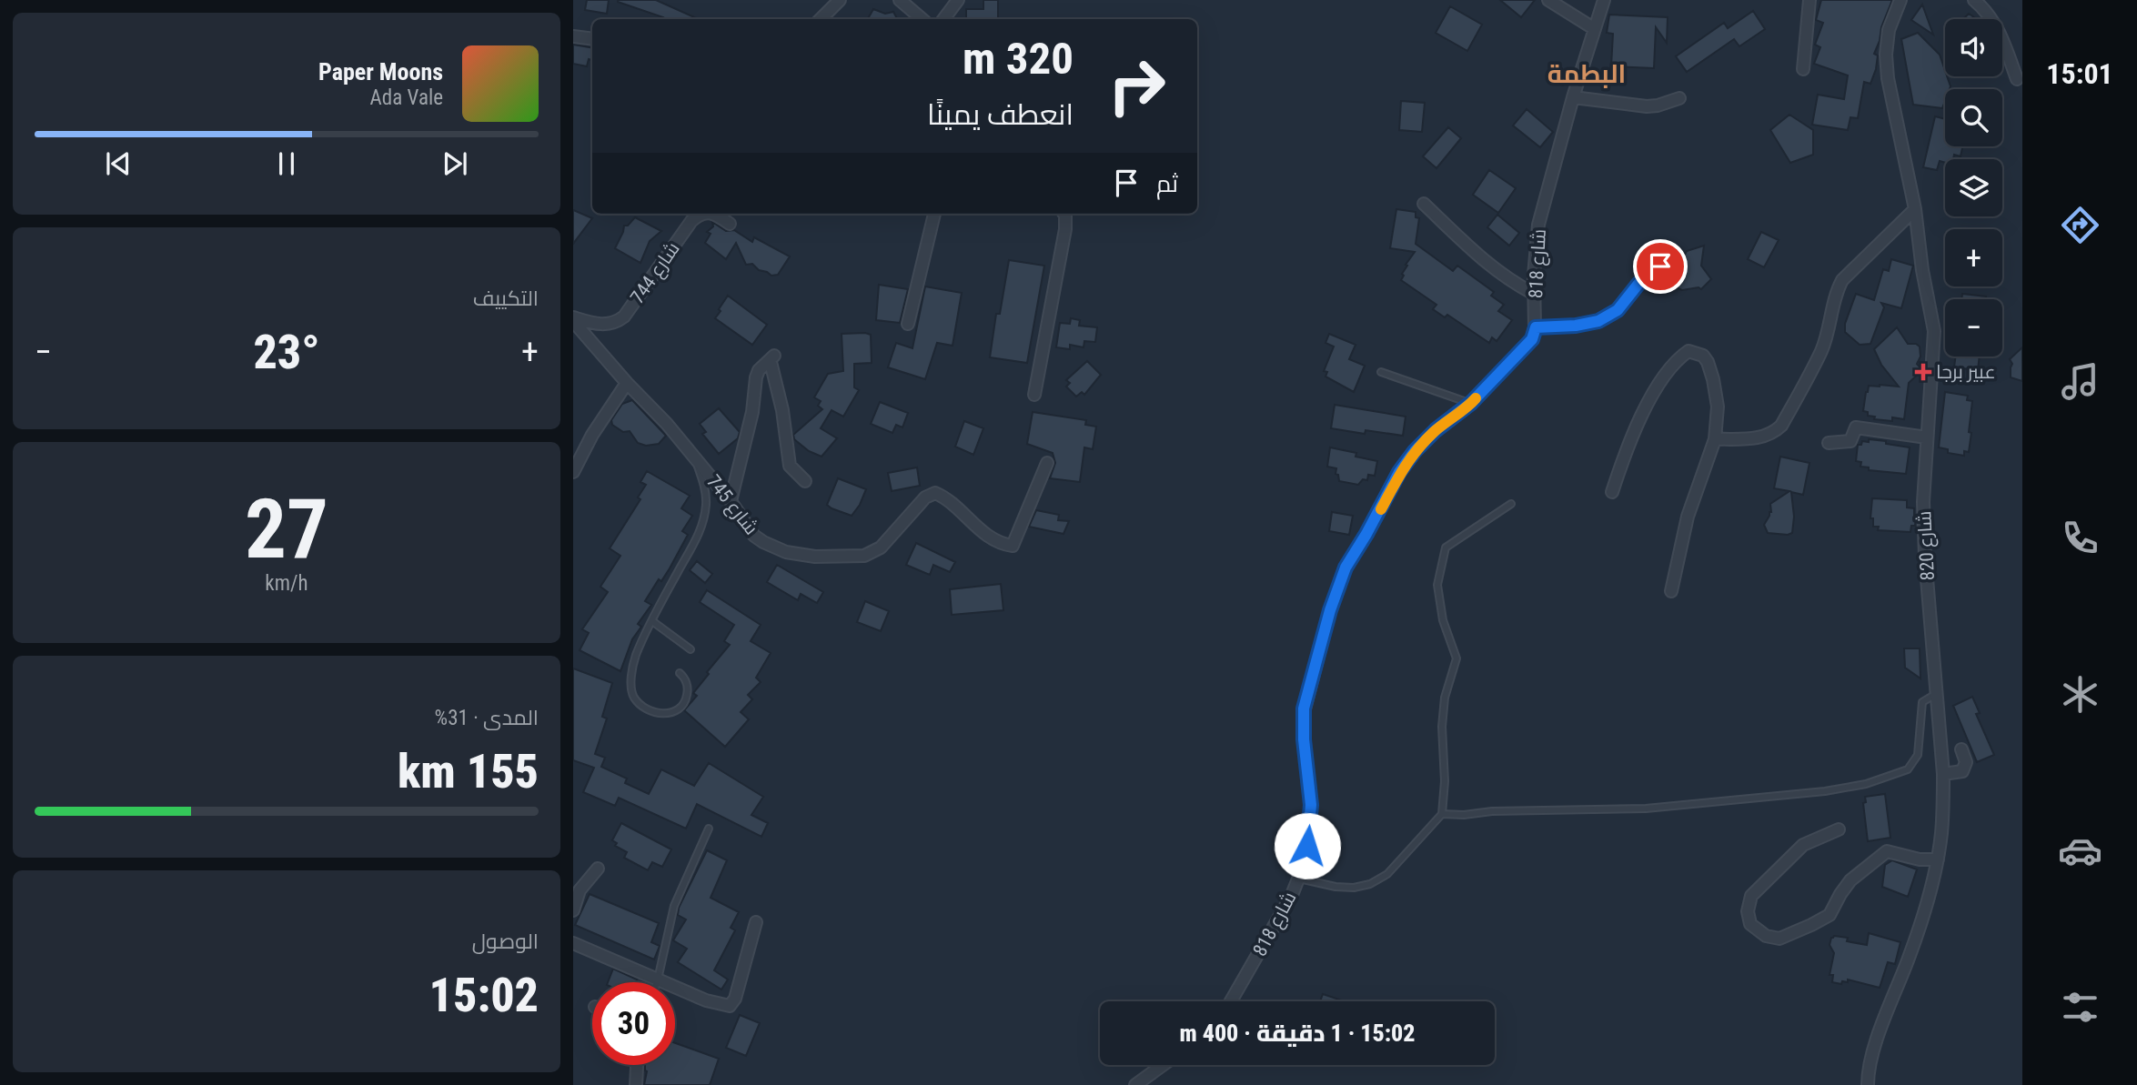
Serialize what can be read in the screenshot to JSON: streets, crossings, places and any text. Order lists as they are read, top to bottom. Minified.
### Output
{"streets":{"street":["شارع 818","شارع 744","شارع 745","شارع 820"]},"crossings":[["شارع 744","شارع 745"]],"districts":["البطمة"],"places":{"health":["عبير برجا"]},"page":{"tabs":"15:01","map_buttons":["+","−"],"turn":["320 m","انعطف يمينًا"],"song":["Paper Moons","Ada Vale"],"then":"ثم","tile":["التكييف",["27","km/h"],["المدى · 31%","155 km"],["الوصول","15:02"]],"heat":["−","23°","+"],"limit":"30","trip":"15:02 · 1 دقيقة · 400 m"}}
